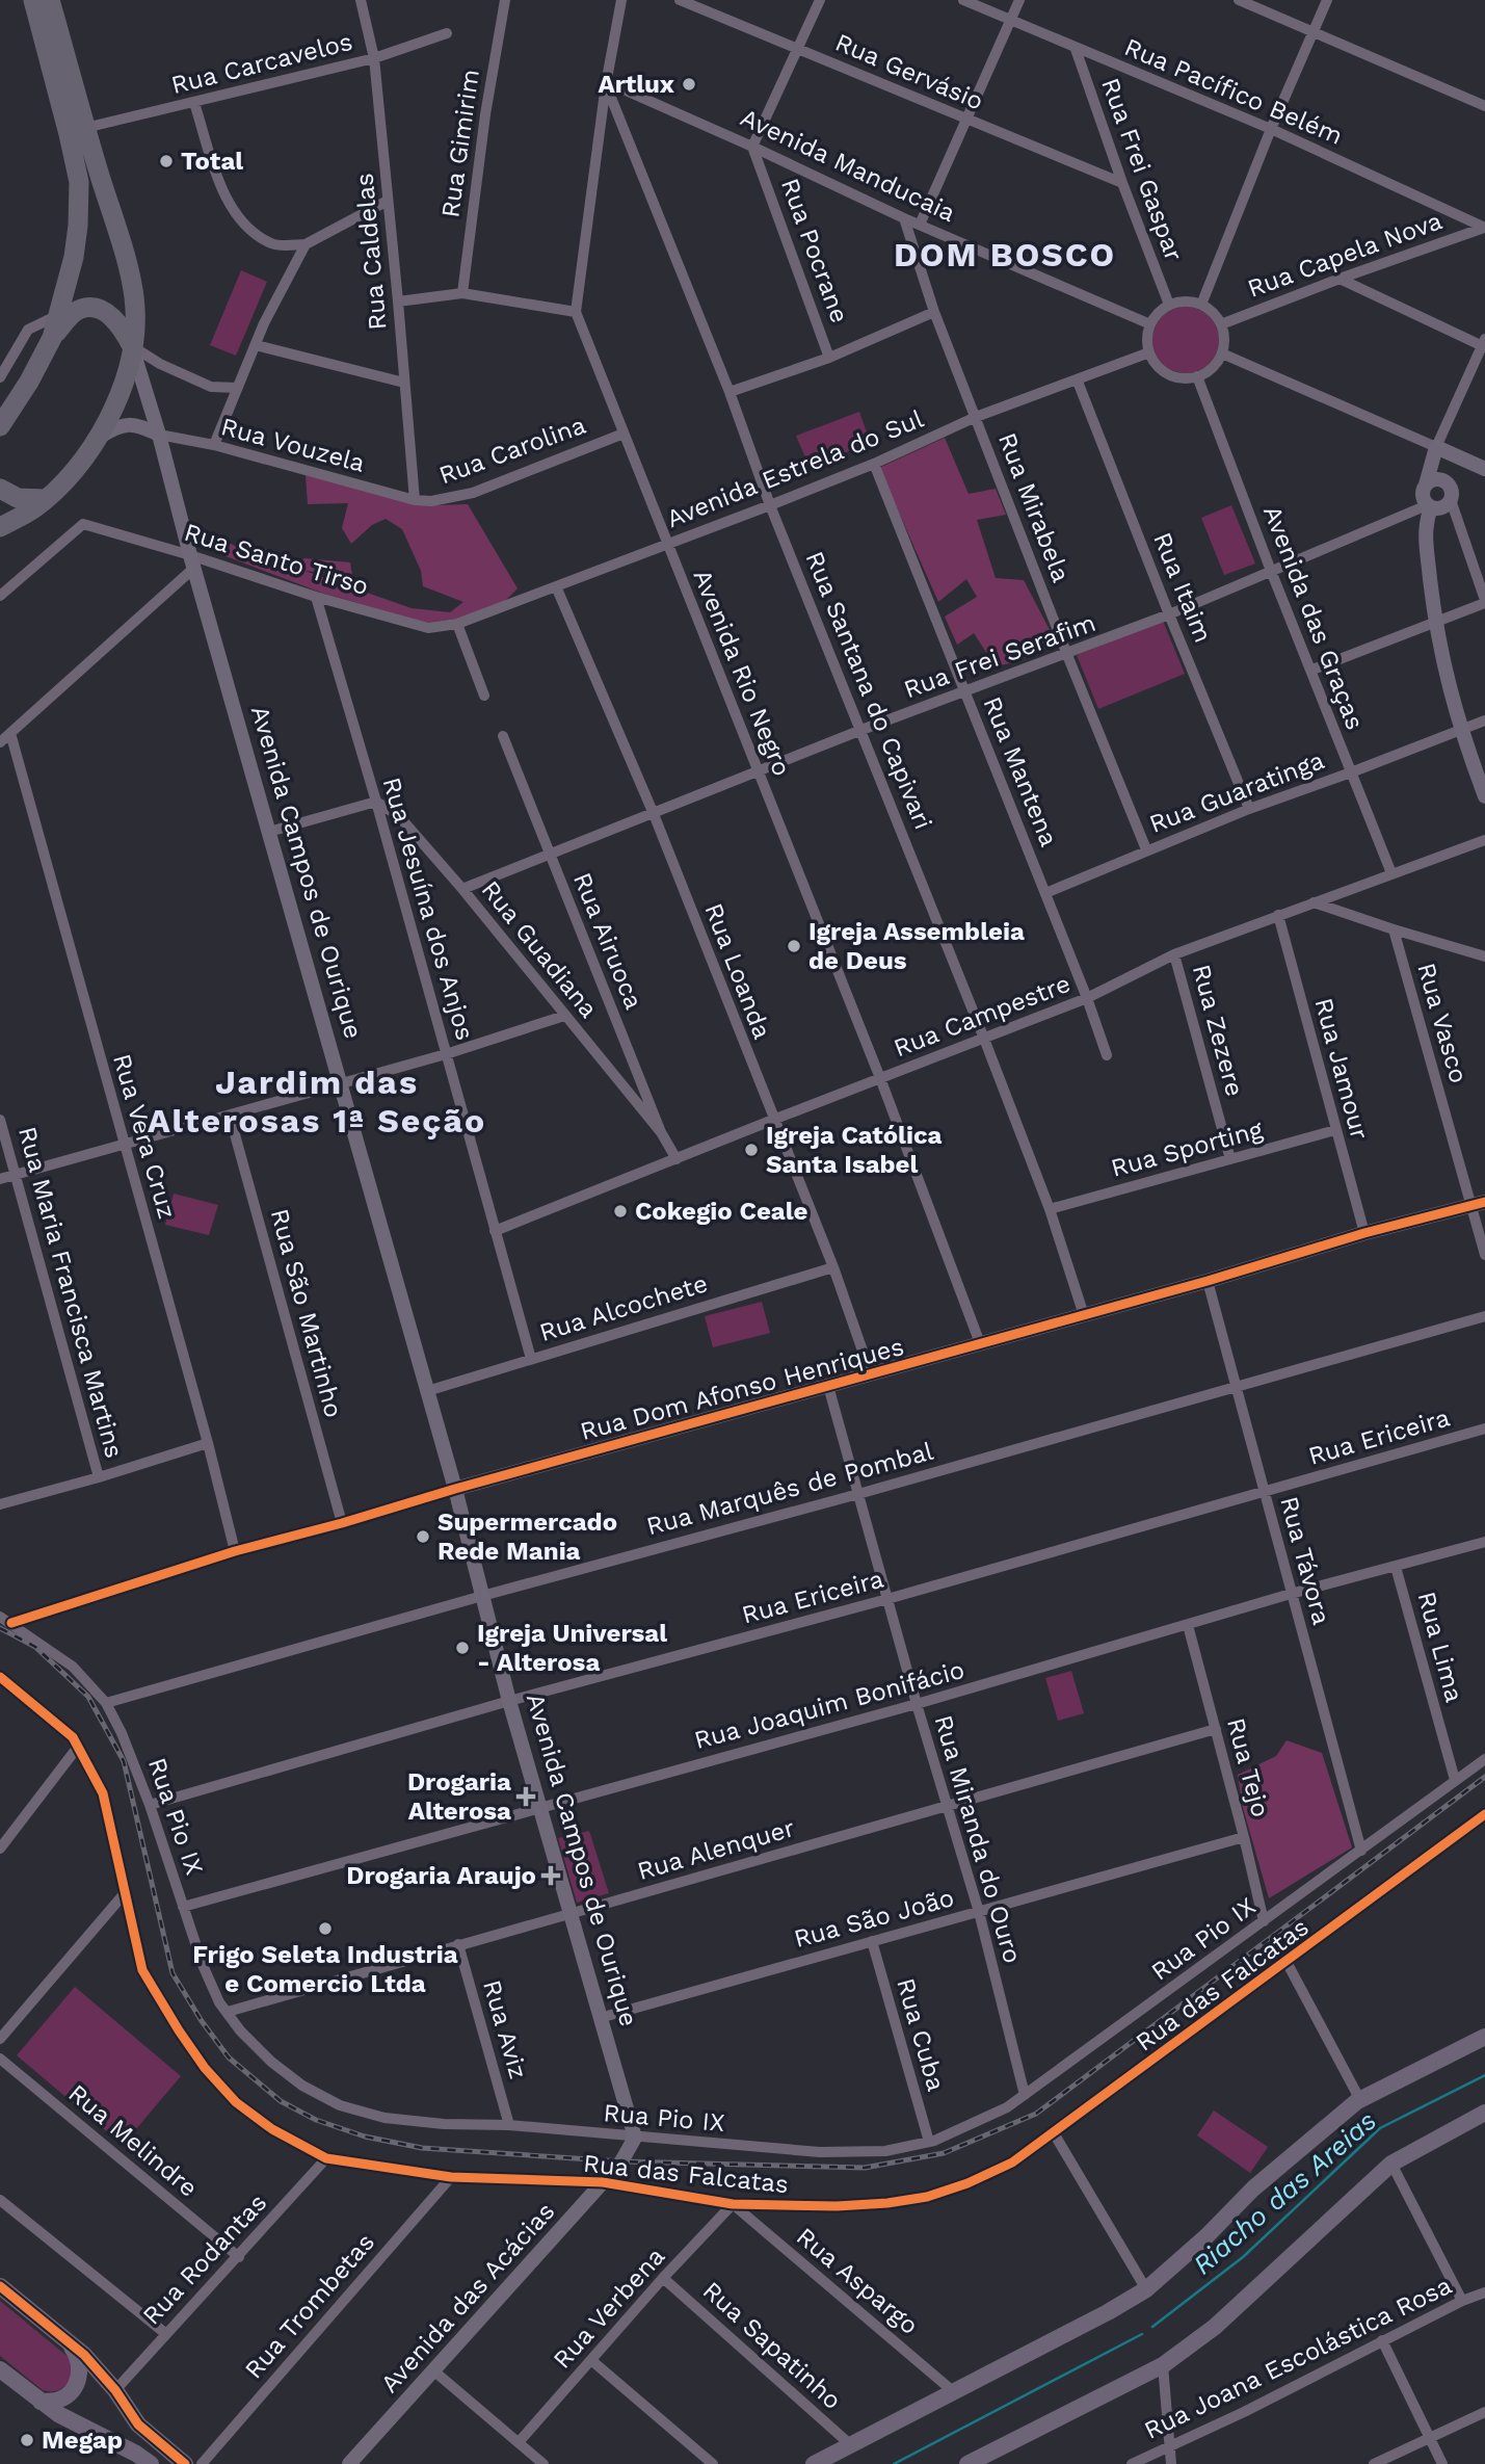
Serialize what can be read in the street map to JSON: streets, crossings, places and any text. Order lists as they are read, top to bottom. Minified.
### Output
{"streets":{"highway":["Avenida Campos de Ourique"],"main road":["Rua Dom Afonso Henriques","Avenida das Acácias"],"street":["Rua Carcavelos","Rua Gervásio","Rua Pacífico Belém","Rua Gimirim","Avenida Manducaia","Rua Frei Gaspar","Rua Pocrane","Rua Caldelas","Rua Capela Nova","Rua Vouzela","Rua Carolina","Avenida Estrela do Sul","Rua Mirabela","Rua Santo Tirso","Rua Itaim","Avenida das Graças","Rua Frei Serafim","Avenida Rio Negro","Rua Santana do Capivari","Rua Mantena","Rua Guaratinga","Rua Jesuína dos Anjos","Rua Airuoca","Rua Guadiana","Rua Loanda","Rua Campestre","Rua Vasco","Rua Zezere","Rua Jamour","Rua Vera Cruz","Rua Sporting","Rua Maria Francisca Martins","Rua Alcochete","Rua São Martinho","Rua Ericeira","Rua Marquês de Pombal","Rua Távora","Rua Lima","Rua Joaquim Bonifácio","Rua Tejo","Rua Pio IX","Rua Miranda do Ouro","Rua Alenquer","Rua São João","Rua das Falcatas","Rua Aviz","Rua Cuba","Rua Melindre","Rua Rodantas","Rua Aspargo","Rua Trombetas","Rua Verbena","Rua Sapatinho","Rua Joana Escolástica Rosa"]},"crossings":[["Rua Carcavelos","Rua Caldelas"],["Rua Carcavelos","Avenida Campos de Ourique"],["Rua Gervásio","Rua Frei Gaspar"],["Rua Pacífico Belém","Rua Frei Gaspar"],["Rua Pacífico Belém","Rua Capela Nova"],["Avenida Manducaia","Rua Frei Gaspar"],["Avenida Manducaia","Rua Pocrane"],["Avenida Manducaia","Rua Capela Nova"],["Avenida Manducaia","Avenida Estrela do Sul"],["Avenida Manducaia","Rua Mirabela"],["Avenida Manducaia","Avenida das Graças"],["Avenida Manducaia","Avenida Rio Negro"],["Avenida Manducaia","Rua Santana do Capivari"],["Rua Frei Gaspar","Rua Capela Nova"],["Rua Frei Gaspar","Avenida Estrela do Sul"],["Rua Frei Gaspar","Avenida das Graças"],["Rua Caldelas","Rua Vouzela"],["Rua Caldelas","Rua Carolina"],["Rua Capela Nova","Avenida Estrela do Sul"],["Rua Capela Nova","Avenida das Graças"],["Rua Vouzela","Rua Carolina"],["Rua Vouzela","Avenida Campos de Ourique"],["Rua Carolina","Avenida Rio Negro"],["Avenida Estrela do Sul","Rua Mirabela"],["Avenida Estrela do Sul","Rua Santo Tirso"],["Avenida Estrela do Sul","Rua Itaim"],["Avenida Estrela do Sul","Avenida das Graças"],["Avenida Estrela do Sul","Avenida Rio Negro"],["Avenida Estrela do Sul","Rua Santana do Capivari"],["Avenida Estrela do Sul","Rua Mantena"],["Avenida Estrela do Sul","Rua Loanda"],["Rua Mirabela","Rua Frei Serafim"],["Rua Mirabela","Rua Guaratinga"],["Rua Santo Tirso","Avenida Campos de Ourique"],["Rua Santo Tirso","Rua Jesuína dos Anjos"],["Rua Itaim","Rua Frei Serafim"],["Rua Itaim","Rua Guaratinga"],["Avenida das Graças","Rua Frei Serafim"],["Avenida das Graças","Rua Guaratinga"],["Avenida das Graças","Rua Campestre"],["Rua Frei Serafim","Avenida Rio Negro"],["Rua Frei Serafim","Rua Santana do Capivari"],["Rua Frei Serafim","Rua Mantena"],["Rua Frei Serafim","Rua Airuoca"],["Rua Frei Serafim","Rua Guadiana"],["Rua Frei Serafim","Rua Loanda"],["Avenida Rio Negro","Rua Santana do Capivari"],["Avenida Rio Negro","Rua Campestre"],["Avenida Rio Negro","Rua Dom Afonso Henriques"],["Rua Santana do Capivari","Rua Campestre"],["Rua Santana do Capivari","Rua Sporting"],["Rua Santana do Capivari","Rua Dom Afonso Henriques"],["Rua Mantena","Rua Guaratinga"],["Rua Mantena","Rua Campestre"],["Avenida Campos de Ourique","Rua Alcochete"],["Avenida Campos de Ourique","Rua Dom Afonso Henriques"],["Avenida Campos de Ourique","Rua Ericeira"],["Avenida Campos de Ourique","Rua Marquês de Pombal"],["Avenida Campos de Ourique","Rua Joaquim Bonifácio"],["Avenida Campos de Ourique","Rua Pio IX"],["Avenida Campos de Ourique","Rua Alenquer"],["Avenida Campos de Ourique","Rua São João"],["Avenida Campos de Ourique","Avenida das Acácias"],["Rua Jesuína dos Anjos","Rua Guadiana"],["Rua Jesuína dos Anjos","Rua Campestre"],["Rua Jesuína dos Anjos","Rua Alcochete"],["Rua Airuoca","Rua Guadiana"],["Rua Airuoca","Rua Campestre"],["Rua Loanda","Rua Campestre"],["Rua Loanda","Rua Alcochete"],["Rua Loanda","Rua Dom Afonso Henriques"],["Rua Campestre","Rua Zezere"],["Rua Campestre","Rua Jamour"],["Rua Vasco","Rua Dom Afonso Henriques"],["Rua Zezere","Rua Sporting"],["Rua Jamour","Rua Sporting"],["Rua Jamour","Rua Dom Afonso Henriques"],["Rua Vera Cruz","Rua Dom Afonso Henriques"],["Rua São Martinho","Rua Dom Afonso Henriques"],["Rua Dom Afonso Henriques","Rua Távora"],["Rua Dom Afonso Henriques","Rua Pio IX"],["Rua Dom Afonso Henriques","Rua Miranda do Ouro"],["Rua Ericeira","Rua Távora"],["Rua Ericeira","Rua Pio IX"],["Rua Ericeira","Rua Miranda do Ouro"],["Rua Marquês de Pombal","Rua Távora"],["Rua Marquês de Pombal","Rua Pio IX"],["Rua Marquês de Pombal","Rua Miranda do Ouro"],["Rua Távora","Rua Joaquim Bonifácio"],["Rua Távora","Rua Pio IX"],["Rua Lima","Rua Joaquim Bonifácio"],["Rua Lima","Rua Pio IX"],["Rua Joaquim Bonifácio","Rua Tejo"],["Rua Joaquim Bonifácio","Rua Pio IX"],["Rua Joaquim Bonifácio","Rua Miranda do Ouro"],["Rua Tejo","Rua Pio IX"],["Rua Tejo","Rua Alenquer"],["Rua Tejo","Rua São João"],["Rua Pio IX","Rua Miranda do Ouro"],["Rua Pio IX","Rua Alenquer"],["Rua Pio IX","Rua Aviz"],["Rua Pio IX","Rua Cuba"],["Rua Pio IX","Avenida das Acácias"],["Rua Miranda do Ouro","Rua Alenquer"],["Rua Miranda do Ouro","Rua São João"],["Rua Alenquer","Rua Aviz"],["Rua São João","Rua Cuba"],["Rua das Falcatas","Rua Rodantas"],["Rua das Falcatas","Rua Aspargo"],["Rua das Falcatas","Avenida das Acácias"],["Rua das Falcatas","Rua Trombetas"],["Rua das Falcatas","Rua Verbena"],["Rua Melindre","Rua Rodantas"],["Rua Aspargo","Rua Verbena"],["Rua Verbena","Rua Sapatinho"]],"districts":["DOM BOSCO","Jardim das Alterosas 1ª Seção"],"water":["Riacho das Areias"],"places":{"other":["Artlux","Total","Igreja Assembleia de Deus","Igreja Católica Santa Isabel","Cokegio Ceale","Supermercado Rede Mania","Igreja Universal - Alterosa","Frigo Seleta Industria e Comercio Ltda","Megap"],"health":["Drogaria Alterosa","Drogaria Araujo"]}}
